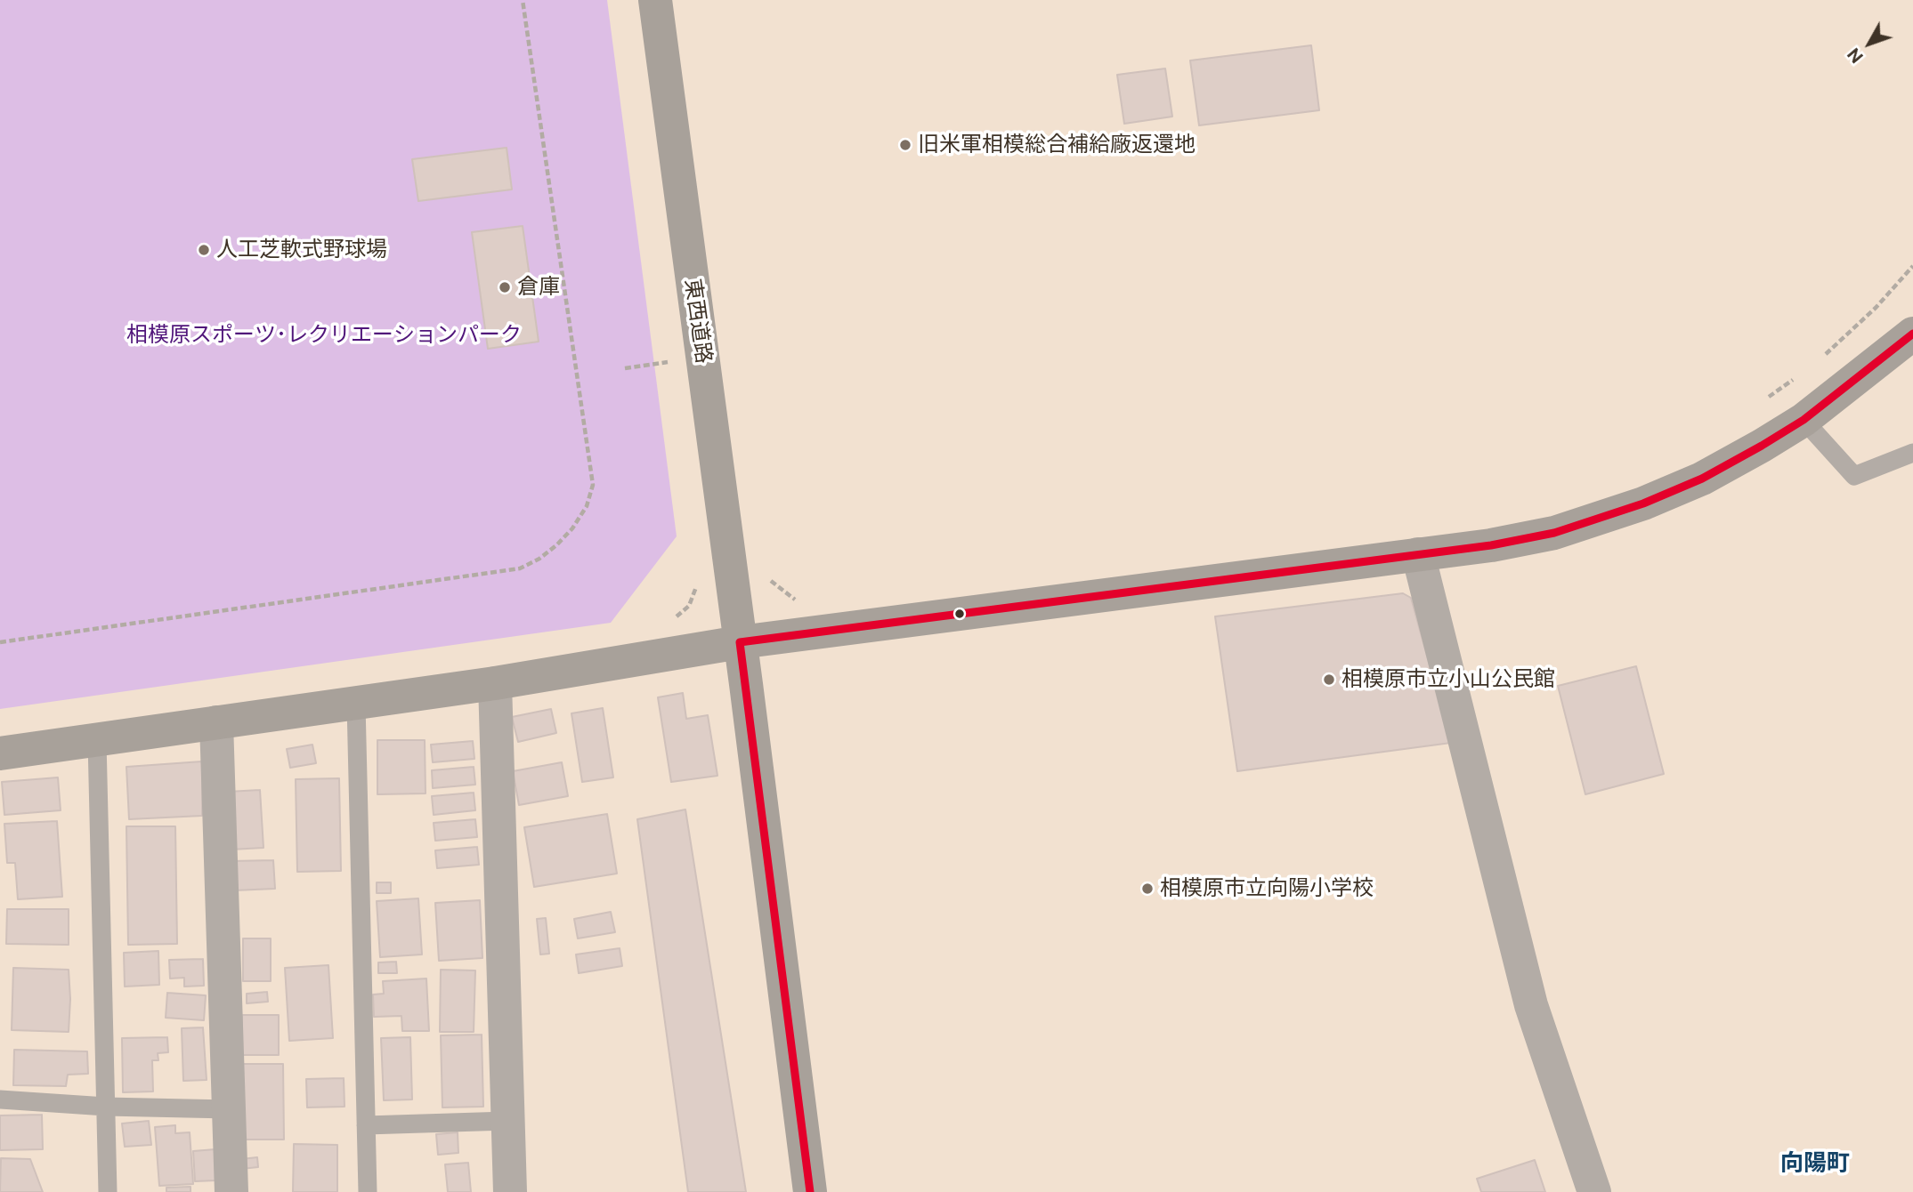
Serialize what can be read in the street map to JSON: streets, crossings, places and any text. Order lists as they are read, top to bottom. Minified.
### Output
{"streets":{"street":["東西道路"]},"districts":["向陽町"],"parks":["相模原スポーツ･レクリエーションパーク"],"places":["旧米軍相模総合補給廠返還地","人工芝軟式野球場","倉庫","相模原市立小山公民館","相模原市立向陽小学校"],"north":"bottom left"}
